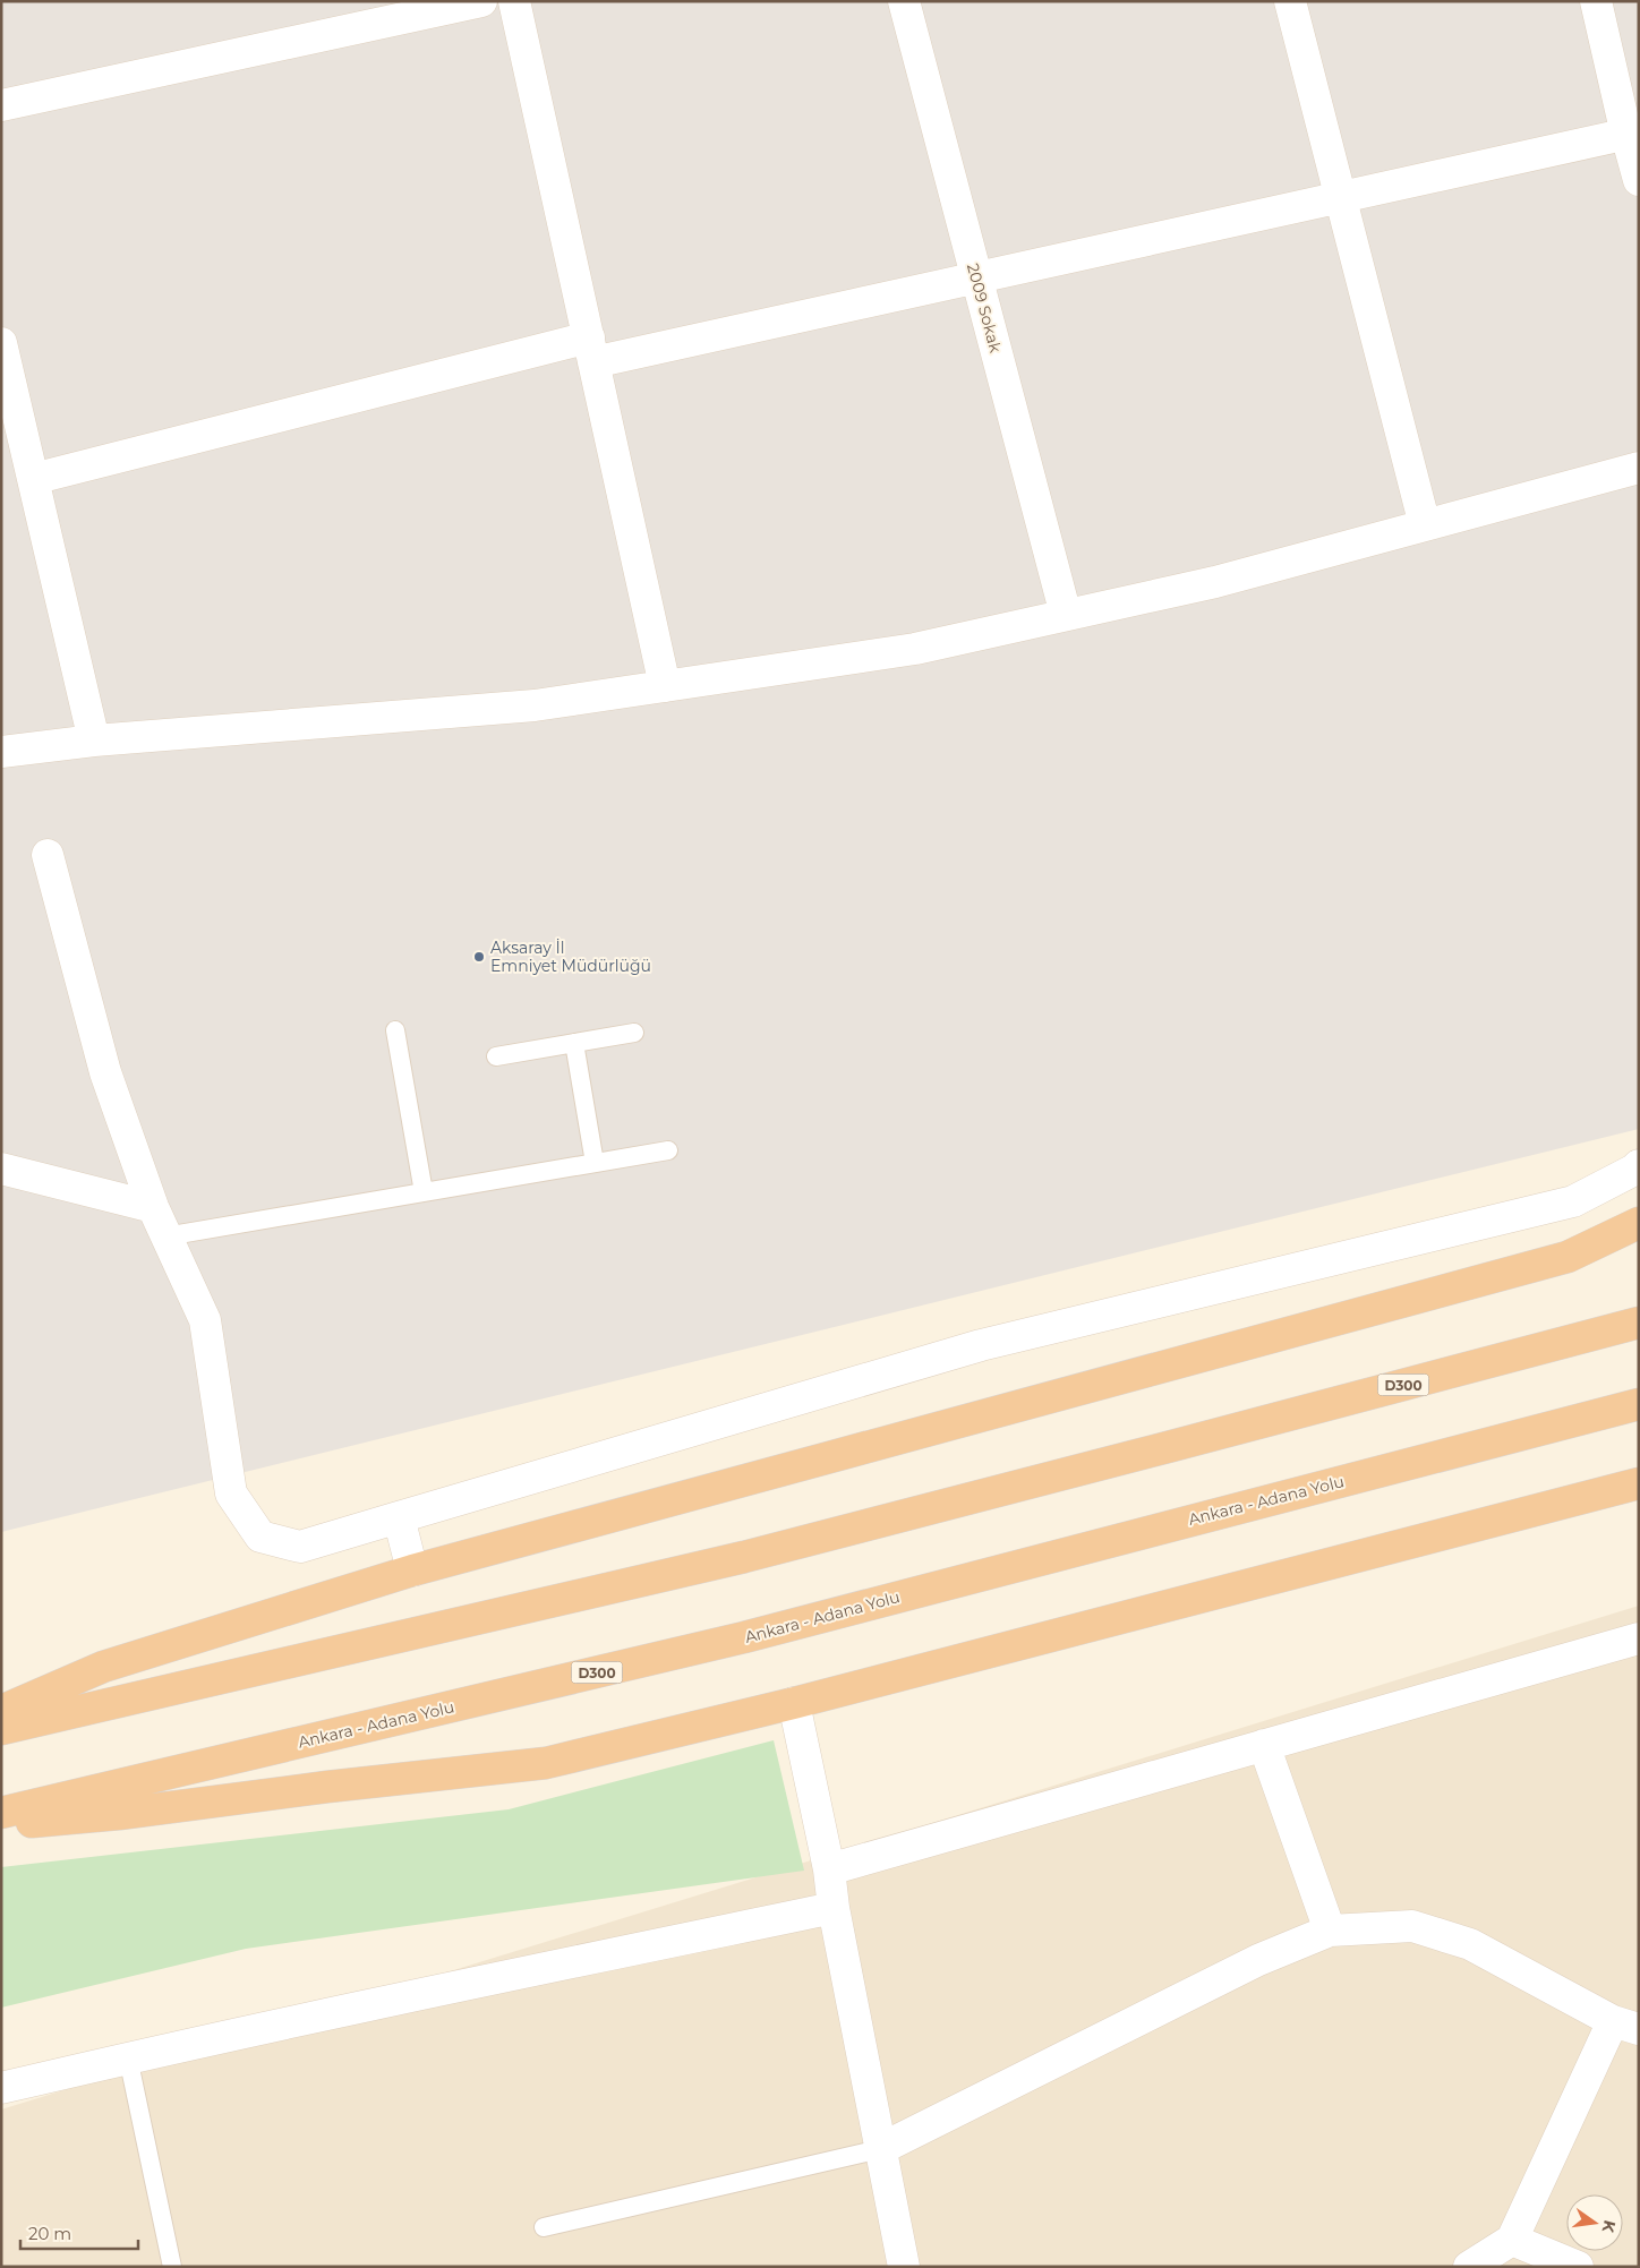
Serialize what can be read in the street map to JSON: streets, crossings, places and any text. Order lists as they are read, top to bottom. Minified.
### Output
{"streets":{"highway":["D300","Ankara - Adana Yolu"],"street":["2009 Sokak"]},"places":["Aksaray İl Emniyet Müdürlüğü"],"scale_bar":"20 m","north":"right"}
